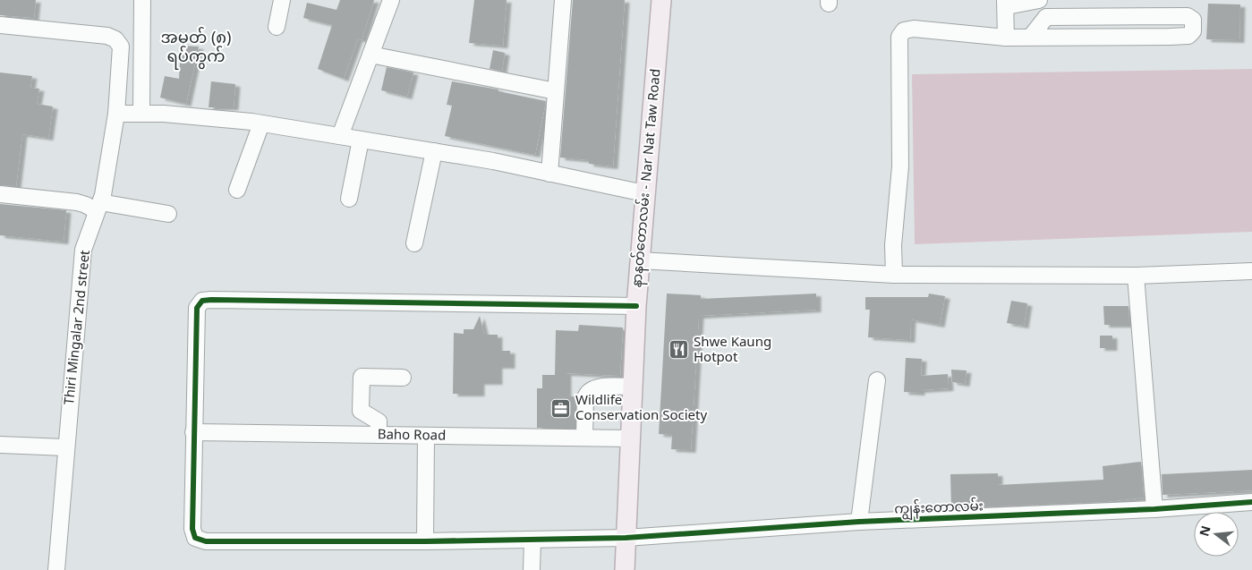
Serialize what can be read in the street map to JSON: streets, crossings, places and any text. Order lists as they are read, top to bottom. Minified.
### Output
{"streets":{"main road":["နာနတ်တောလမ်း - Nar Nat Taw Road"],"street":["Thiri Mingalar 2nd street","Baho Road","ကျွန်းတောလမ်း"]},"crossings":[["နာနတ်တောလမ်း - Nar Nat Taw Road","Baho Road"],["နာနတ်တောလမ်း - Nar Nat Taw Road","ကျွန်းတောလမ်း"],["Baho Road","ကျွန်းတောလမ်း"]],"districts":["အမှတ် (၈) ရပ်ကွက်"],"places":{"restaurant":["Shwe Kaung Hotpot"],"office":["Wildlife Conservation Society"]},"north":"left"}
